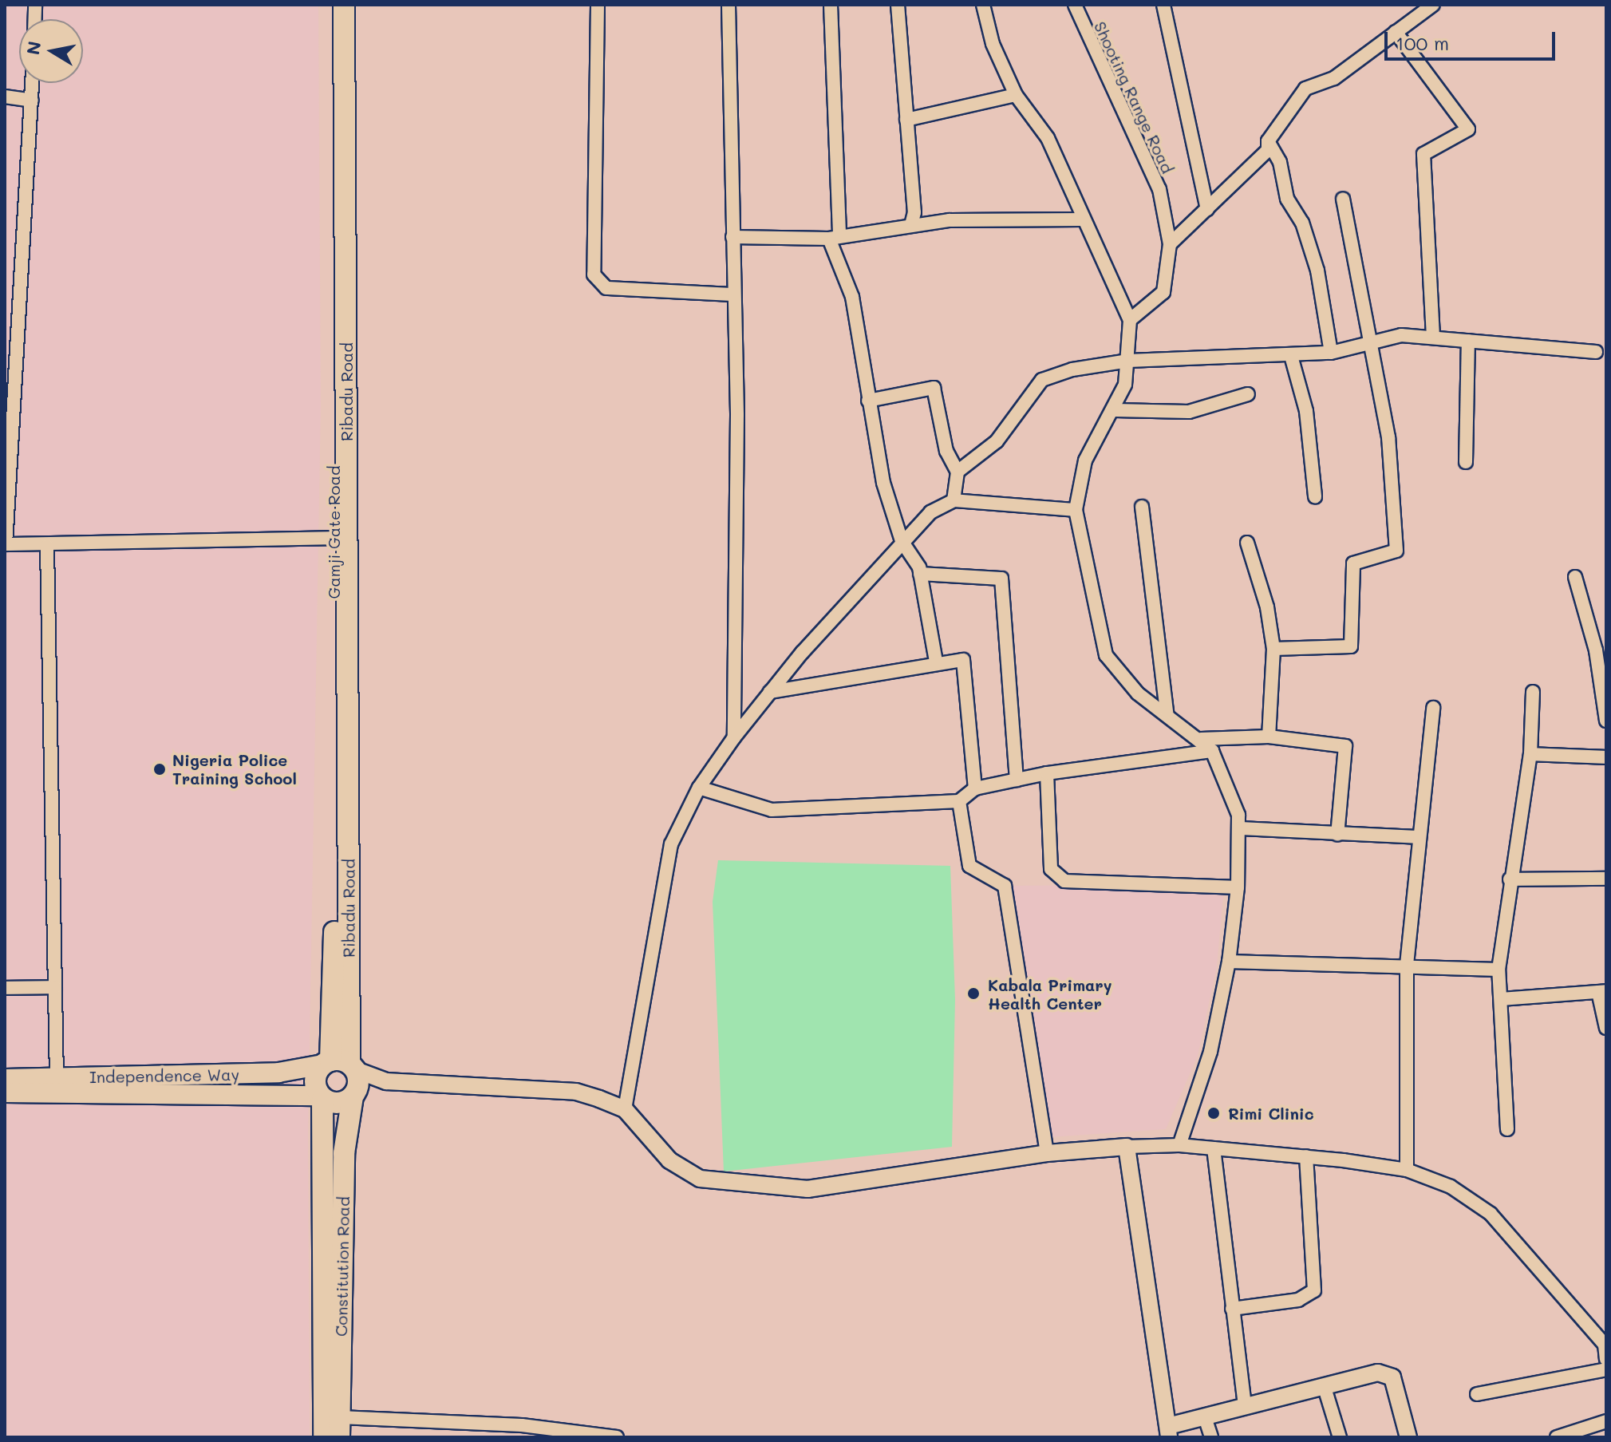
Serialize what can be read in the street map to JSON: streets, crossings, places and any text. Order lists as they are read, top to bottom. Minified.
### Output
{"streets":{"main road":["Ribadu Road","Gamji Gate Road","Independence Way","Constitution Road"],"street":["Shooting Range Road"]},"crossings":[["Ribadu Road","Gamji Gate Road"],["Ribadu Road","Independence Way"],["Ribadu Road","Constitution Road"],["Gamji Gate Road","Independence Way"],["Gamji Gate Road","Constitution Road"],["Independence Way","Constitution Road"]],"places":["Nigeria Police Training School","Kabala Primary Health Center","Rimi Clinic"],"scale_bar":"100 m","north":"left"}
